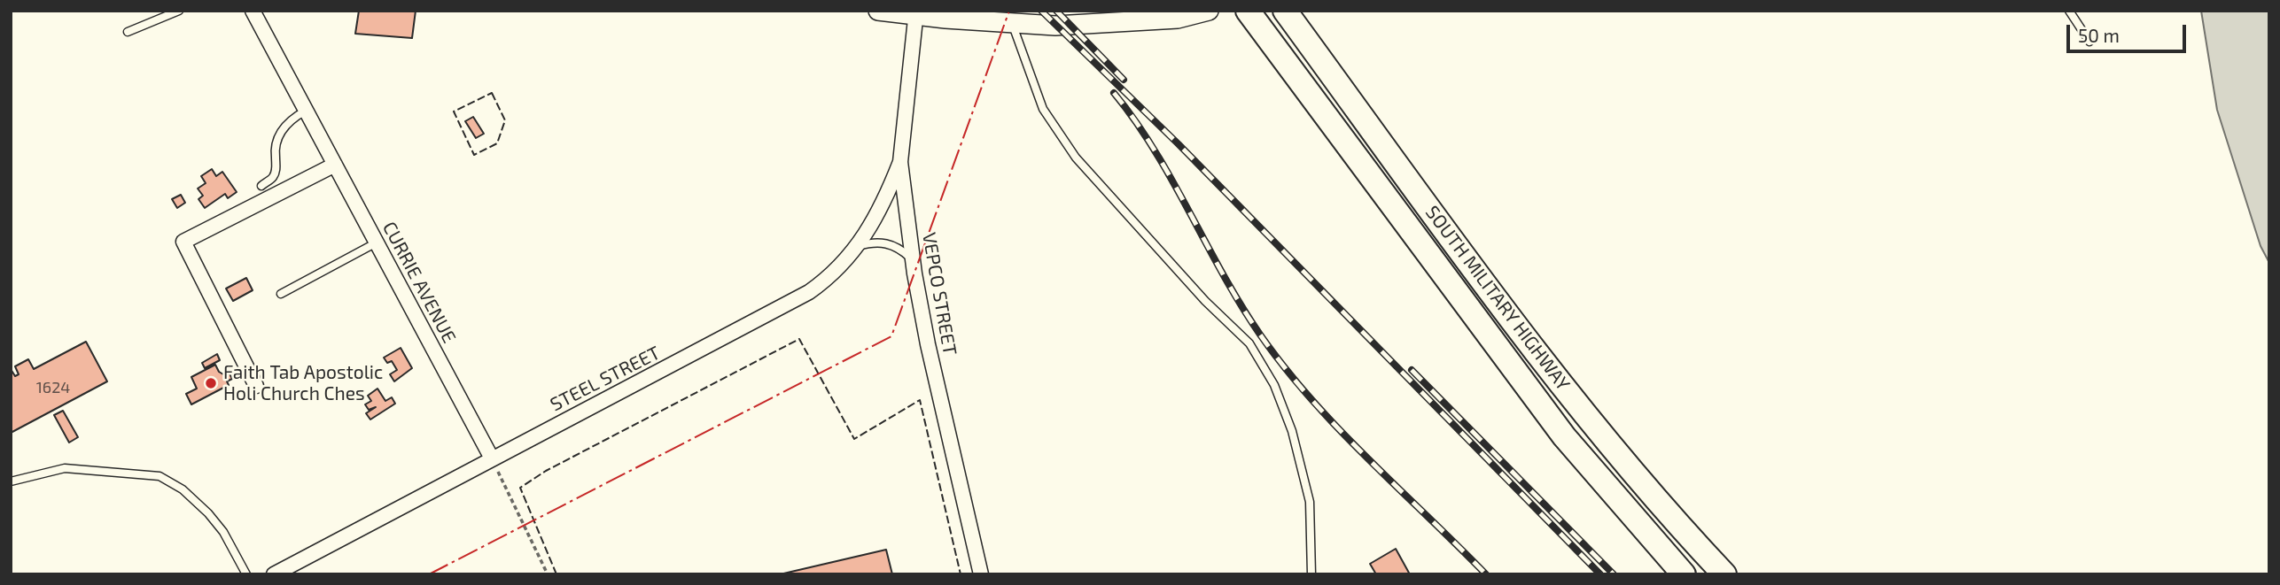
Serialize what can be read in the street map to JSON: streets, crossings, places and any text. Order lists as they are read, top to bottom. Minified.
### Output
{"streets":{"main road":["SOUTH MILITARY HIGHWAY"],"street":["CURRIE AVENUE","VEPCO STREET","STEEL STREET"]},"crossings":[["CURRIE AVENUE","STEEL STREET"],["VEPCO STREET","STEEL STREET"]],"places":["Faith Tab Apostolic Holi Church Ches"],"house_numbers":["1624"],"scale_bar":"50 m"}
